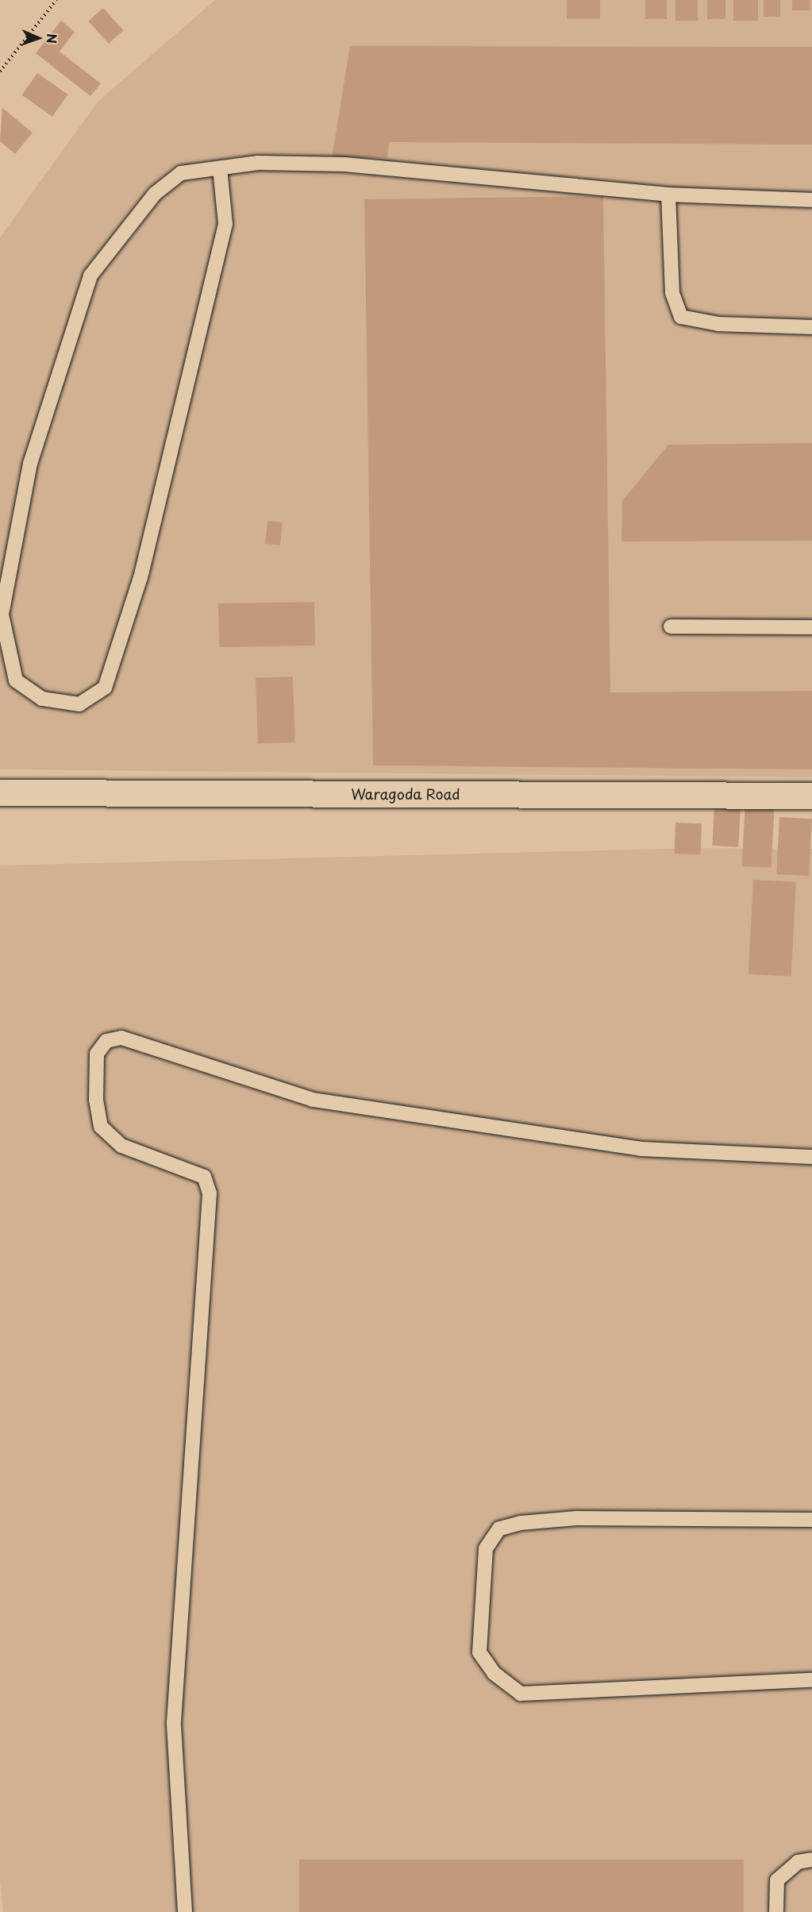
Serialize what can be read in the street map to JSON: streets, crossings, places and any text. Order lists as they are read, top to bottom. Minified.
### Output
{"streets":{"street":["Waragoda Road"]},"north":"right"}
